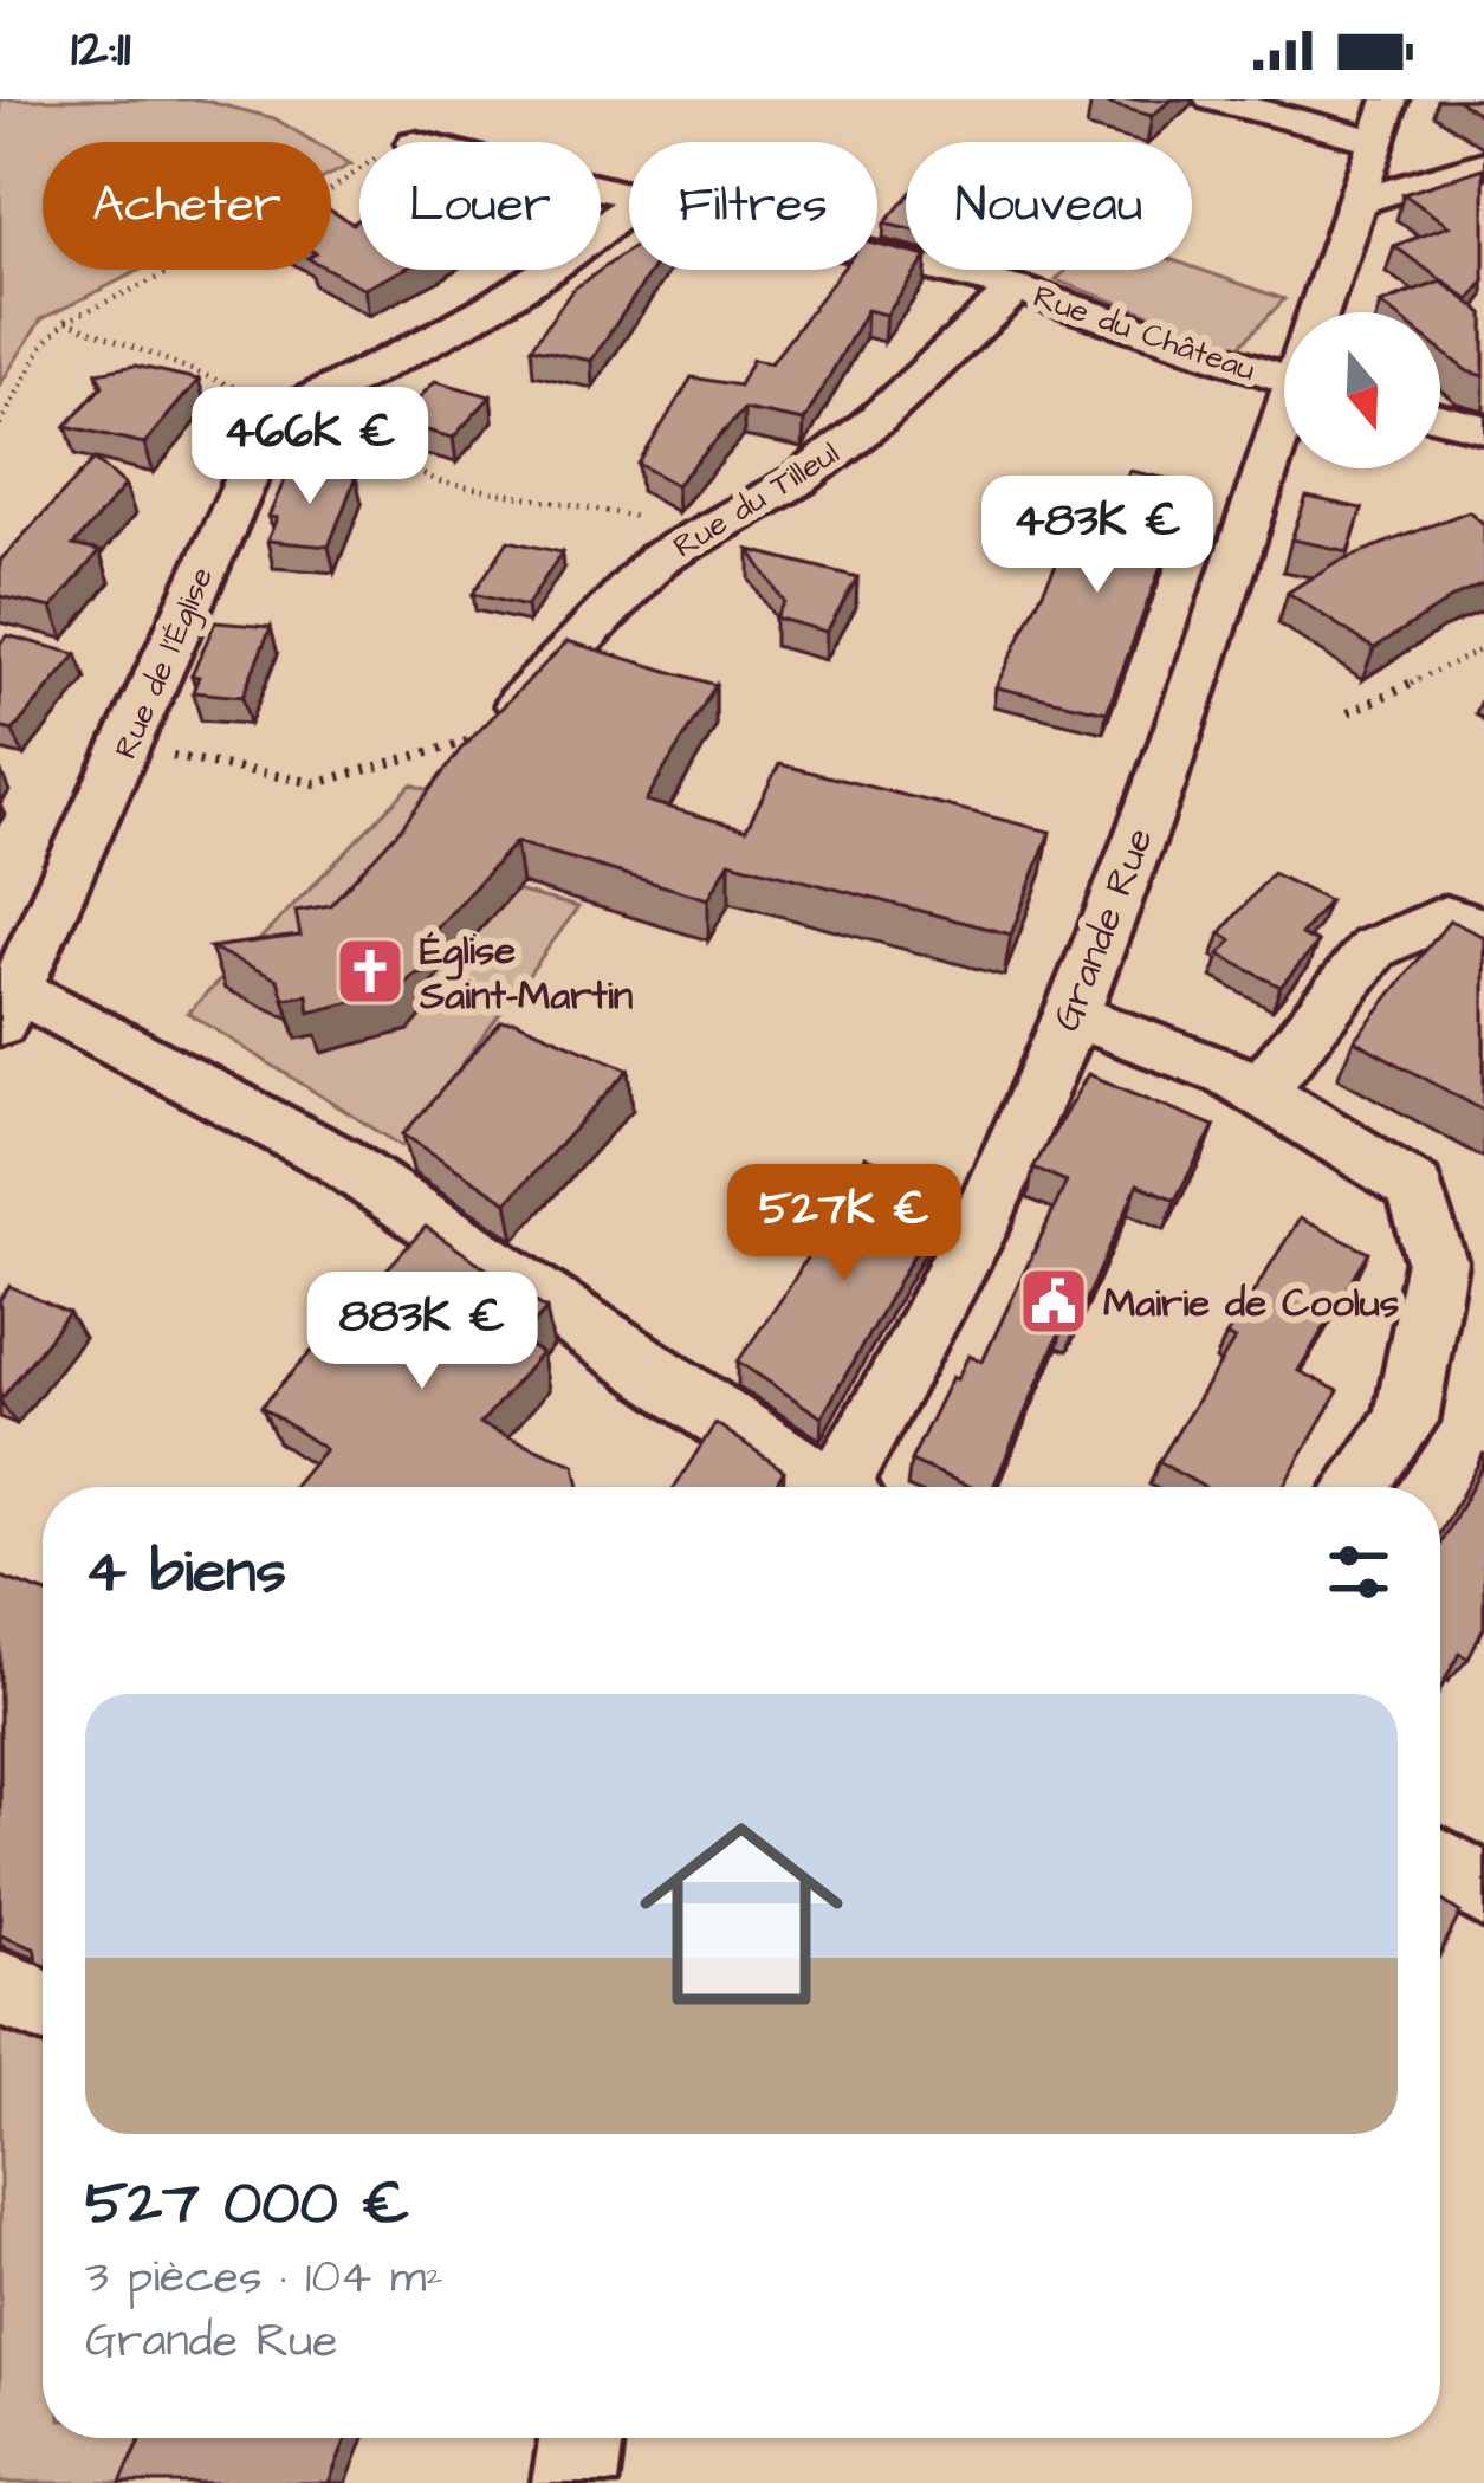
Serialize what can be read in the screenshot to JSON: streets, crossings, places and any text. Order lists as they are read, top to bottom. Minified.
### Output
{"streets":{"street":["Rue du Château","Rue du Tilleul","Rue de l'Église","Grande Rue"]},"crossings":[["Rue du Château","Rue du Tilleul"]],"places":{"church":["Église Saint-Martin"],"public building":["Mairie de Coolus"]},"north":"bottom","page":{"status":"12:11","chip":["Acheter","Louer","Filtres","Nouveau"],"price":["466K €","483K €","527K €","883K €"],"heading":"4 biens","list":[{"name":"527 000 €","note":"3 pièces · 104 m² · Grande Rue"}]}}
